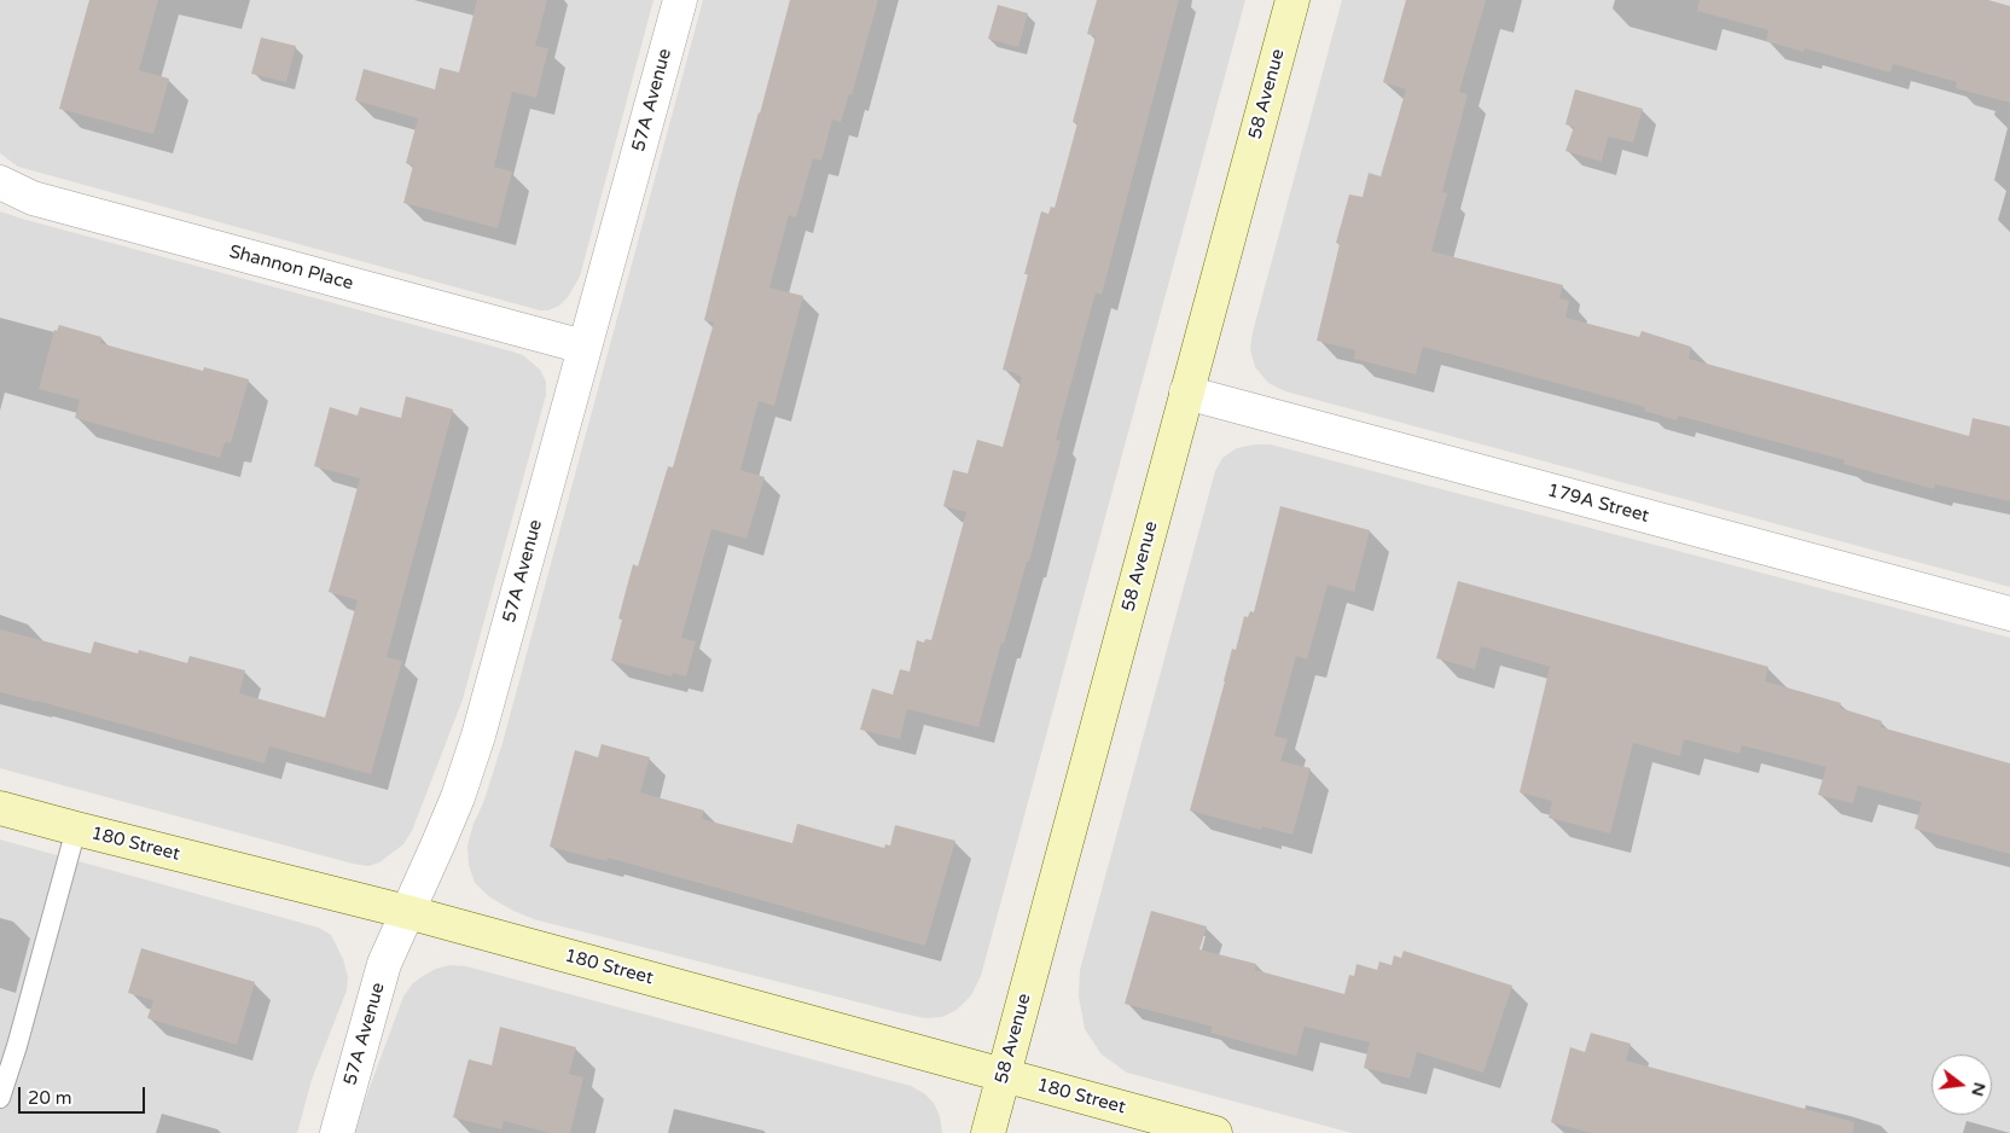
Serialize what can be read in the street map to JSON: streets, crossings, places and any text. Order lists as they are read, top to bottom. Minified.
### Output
{"streets":{"street":["58 Avenue","57A Avenue","Shannon Place","179A Street","180 Street"]},"crossings":[["58 Avenue","179A Street"],["58 Avenue","180 Street"],["57A Avenue","Shannon Place"],["57A Avenue","180 Street"]],"scale_bar":"20 m","north":"right"}
